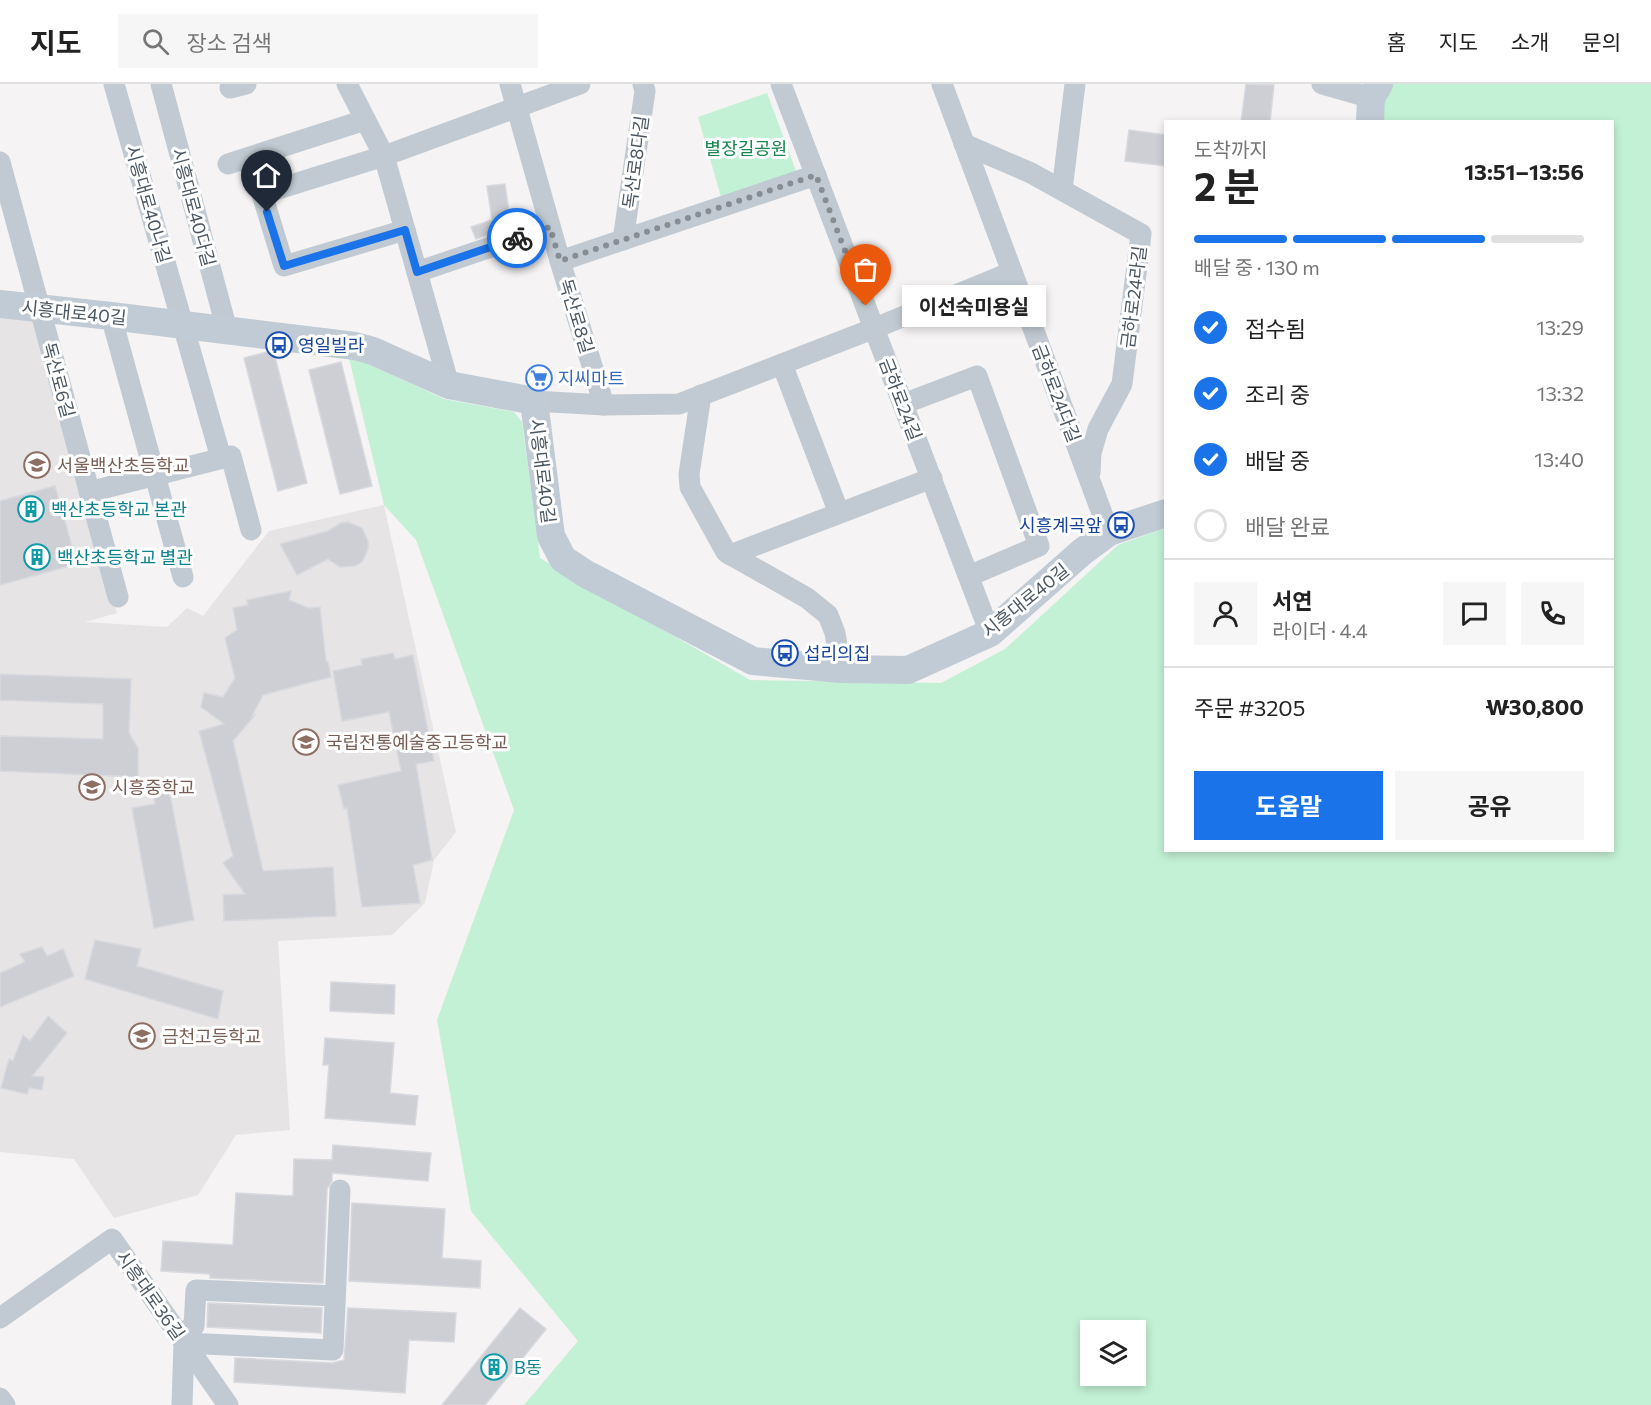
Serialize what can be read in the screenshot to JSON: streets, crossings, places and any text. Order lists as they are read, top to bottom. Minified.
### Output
{"streets":{"street":["독산로8다길","시흥대로40나길","시흥대로40다길","금하로24라길","시흥대로40길","독산로8길","독산로6길","금하로24다길","금하로24길","시흥대로36길"]},"crossings":[["독산로8다길","독산로8길"],["독산로8다길","금하로24길"],["시흥대로40나길","시흥대로40길"],["시흥대로40다길","시흥대로40길"],["금하로24라길","금하로24다길"],["시흥대로40길","독산로6길"],["시흥대로40길","금하로24다길"],["시흥대로40길","금하로24길"]],"parks":["별장길공원"],"places":{"other":["이선숙미용실"],"bus stop":["영일빌라","시흥계곡앞","섭리의집"],"supermarket":["지씨마트"],"school or university":["서울백산초등학교","국립전통예술중고등학교","시흥중학교","금천고등학교"],"building":["백산초등학교 본관","백산초등학교 별관","B동"]},"page":{"header":"지도","search":"장소 검색","nav":["홈","지도","소개","문의"],"heading":["2 분","도착까지","13:51–13:56"],"panel":["서연","라이더 · 4.4","주문 #3205","₩30,800"],"bar":"배달 중 · 130 m","bubble":"이선숙미용실","list":[["접수됨","13:29"],["조리 중","13:32"],["배달 중","13:40"],"배달 완료"],"buttons":["도움말","공유"]}}
